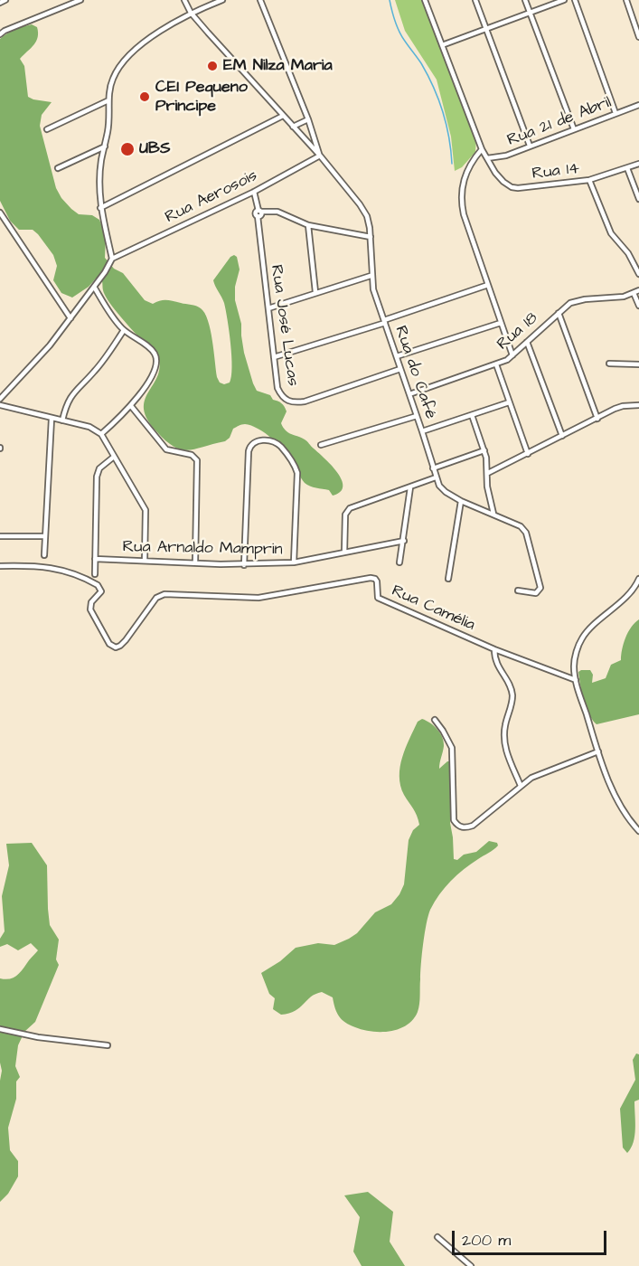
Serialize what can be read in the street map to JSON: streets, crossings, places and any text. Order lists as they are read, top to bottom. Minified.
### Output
{"streets":{"street":["Rua 21 de Abril","Rua 14","Rua Aerosois","Rua José Lucas","Rua 18","Rua do Café","Rua Arnaldo Mamprin","Rua Camélia"]},"crossings":[["Rua 21 de Abril","Rua 14"],["Rua Aerosois","Rua José Lucas"],["Rua Aerosois","Rua do Café"],["Rua José Lucas","Rua do Café"],["Rua 18","Rua do Café"]],"places":["EM Nilza Maria","CEI Pequeno Principe","UBS"],"scale_bar":"200 m"}
